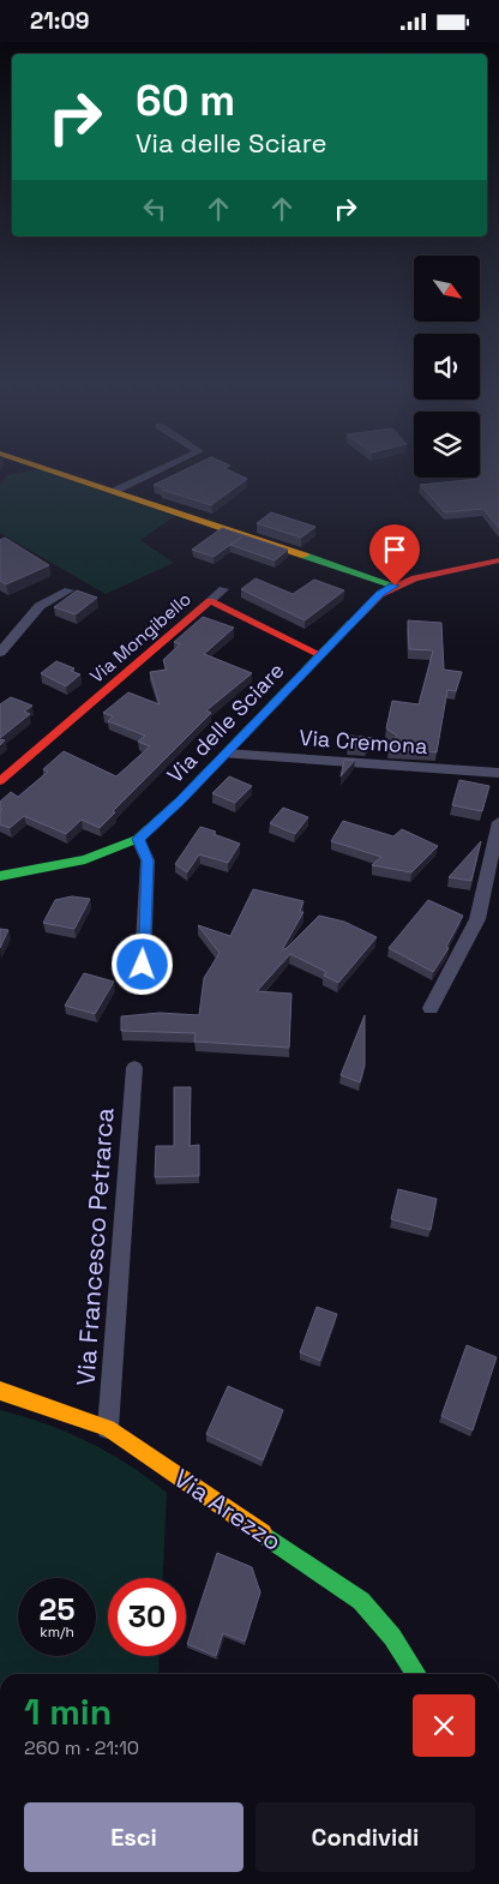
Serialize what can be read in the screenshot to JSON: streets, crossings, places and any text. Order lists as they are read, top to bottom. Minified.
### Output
{"streets":{"street":["Via Mongibello","Via delle Sciare","Via Cremona","Via Francesco Petrarca","Via Arezzo"]},"crossings":[["Via Mongibello","Via delle Sciare"],["Via delle Sciare","Via Cremona"],["Via Francesco Petrarca","Via Arezzo"]],"north":"bottom right","page":{"status":"21:09","turn":["60 m","Via delle Sciare"],"speed":"25 km/h","limit":"30","heading":["1 min","260 m · 21:10"],"buttons":["Esci","Condividi"]}}
